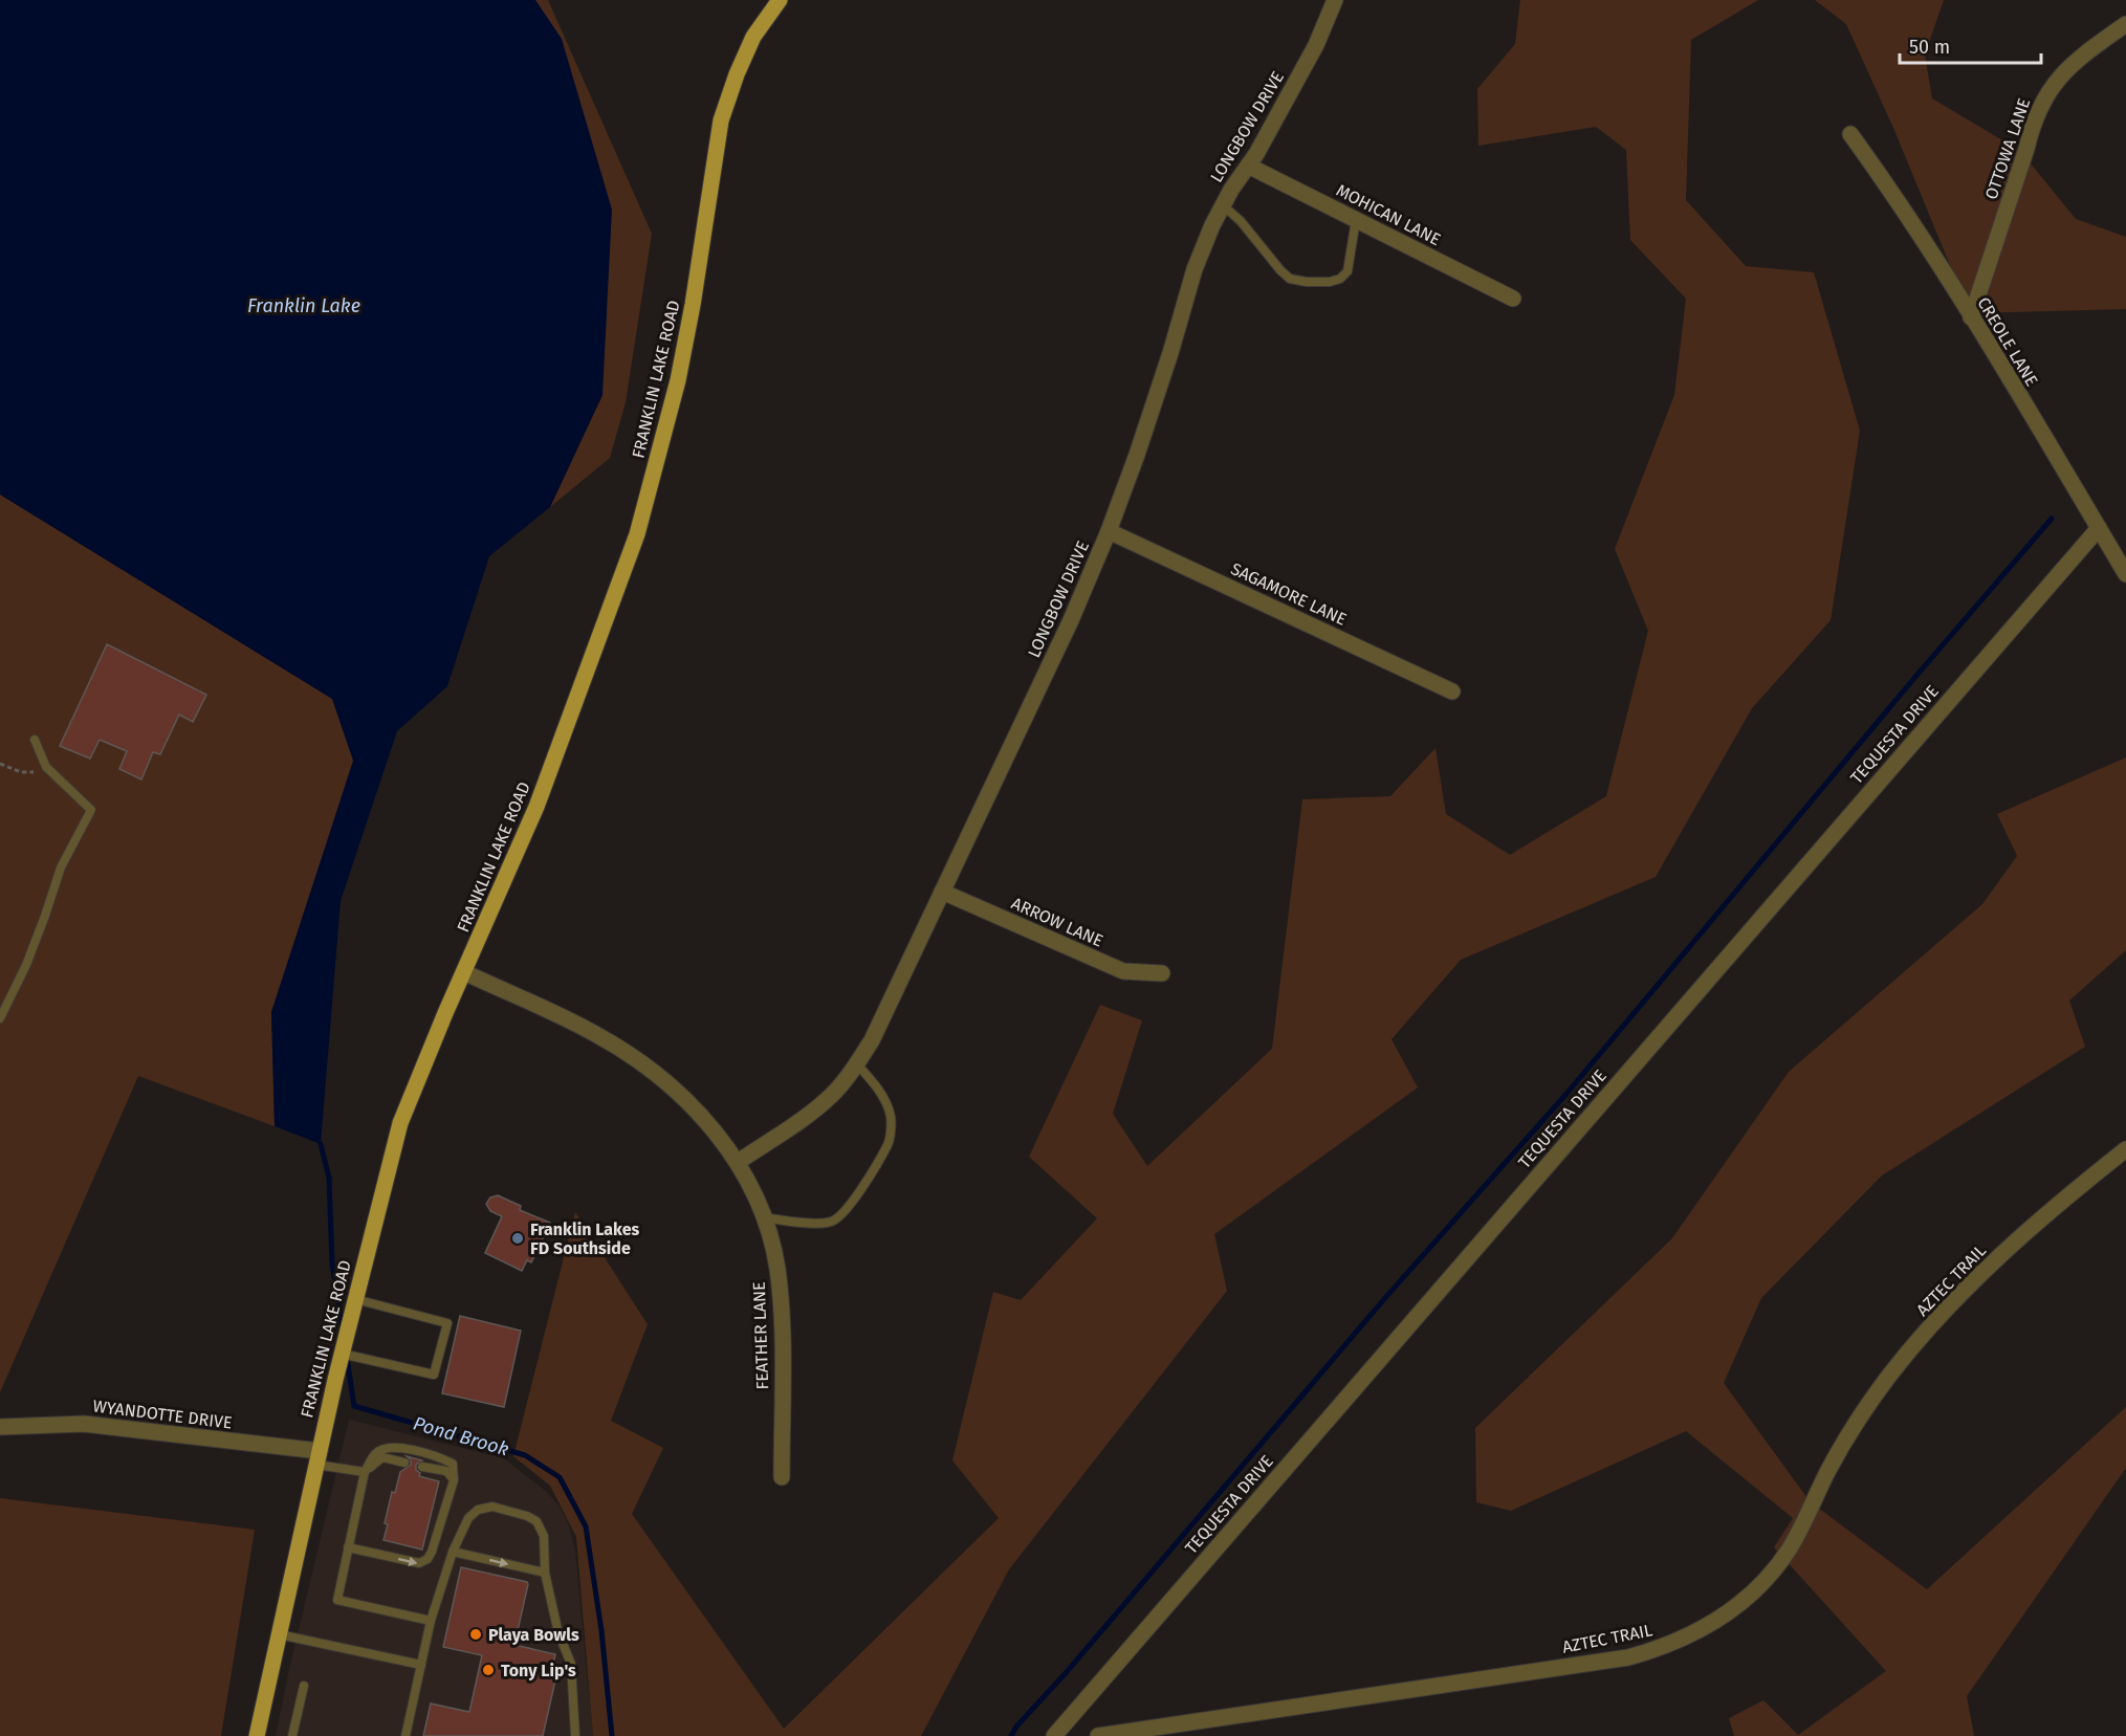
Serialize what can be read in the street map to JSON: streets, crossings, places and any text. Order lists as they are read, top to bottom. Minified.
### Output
{"streets":{"main road":["FRANKLIN LAKE ROAD"],"street":["LONGBOW DRIVE","OTTOWA LANE","MOHICAN LANE","CREOLE LANE","SAGAMORE LANE","TEQUESTA DRIVE","ARROW LANE","AZTEC TRAIL","FEATHER LANE","WYANDOTTE DRIVE"]},"crossings":[["LONGBOW DRIVE","MOHICAN LANE"],["LONGBOW DRIVE","SAGAMORE LANE"],["LONGBOW DRIVE","ARROW LANE"],["LONGBOW DRIVE","FEATHER LANE"],["OTTOWA LANE","CREOLE LANE"],["CREOLE LANE","TEQUESTA DRIVE"],["FRANKLIN LAKE ROAD","FEATHER LANE"],["FRANKLIN LAKE ROAD","WYANDOTTE DRIVE"]],"water":["Franklin Lake","Pond Brook"],"places":["Franklin Lakes FD Southside","Playa Bowls","Tony Lip's"],"scale_bar":"50 m"}
